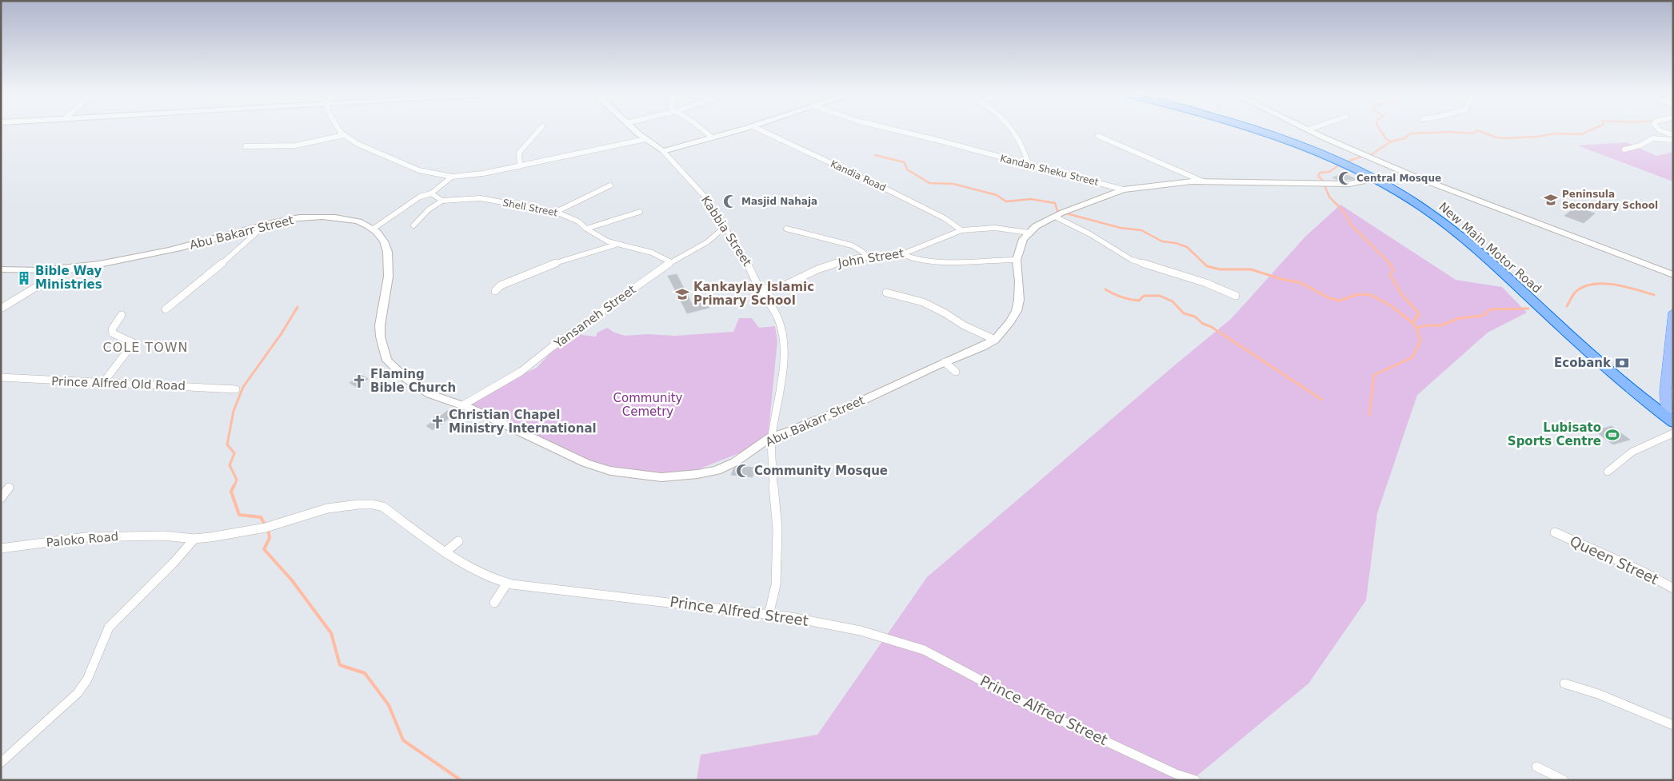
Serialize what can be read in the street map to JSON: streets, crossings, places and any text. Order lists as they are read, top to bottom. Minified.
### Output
{"streets":{"highway":["New Main Motor Road"],"street":["Kandan Sheku Street","Kandia Road","Shell Street","Kabbia Street","Abu Bakarr Street","John Street","Yansaneh Street","Prince Alfred Old Road","Paloko Road","Queen Street","Prince Alfred Street"]},"crossings":[["Kandia Road","John Street"],["Shell Street","Yansaneh Street"],["Kabbia Street","Abu Bakarr Street"],["Kabbia Street","John Street"],["Kabbia Street","Yansaneh Street"],["Kabbia Street","Prince Alfred Street"],["Abu Bakarr Street","John Street"],["Abu Bakarr Street","Yansaneh Street"],["Paloko Road","Prince Alfred Street"]],"districts":["COLE TOWN"],"parks":["Community Cemetry"],"places":{"mosque":["Central Mosque","Masjid Nahaja","Community Mosque"],"school or university":["Peninsula Secondary School","Kankaylay Islamic Primary School"],"building":["Bible Way Ministries"],"bank":["Ecobank"],"church":["Flaming Bible Church","Christian Chapel Ministry International"],"sports":["Lubisato Sports Centre"]}}
